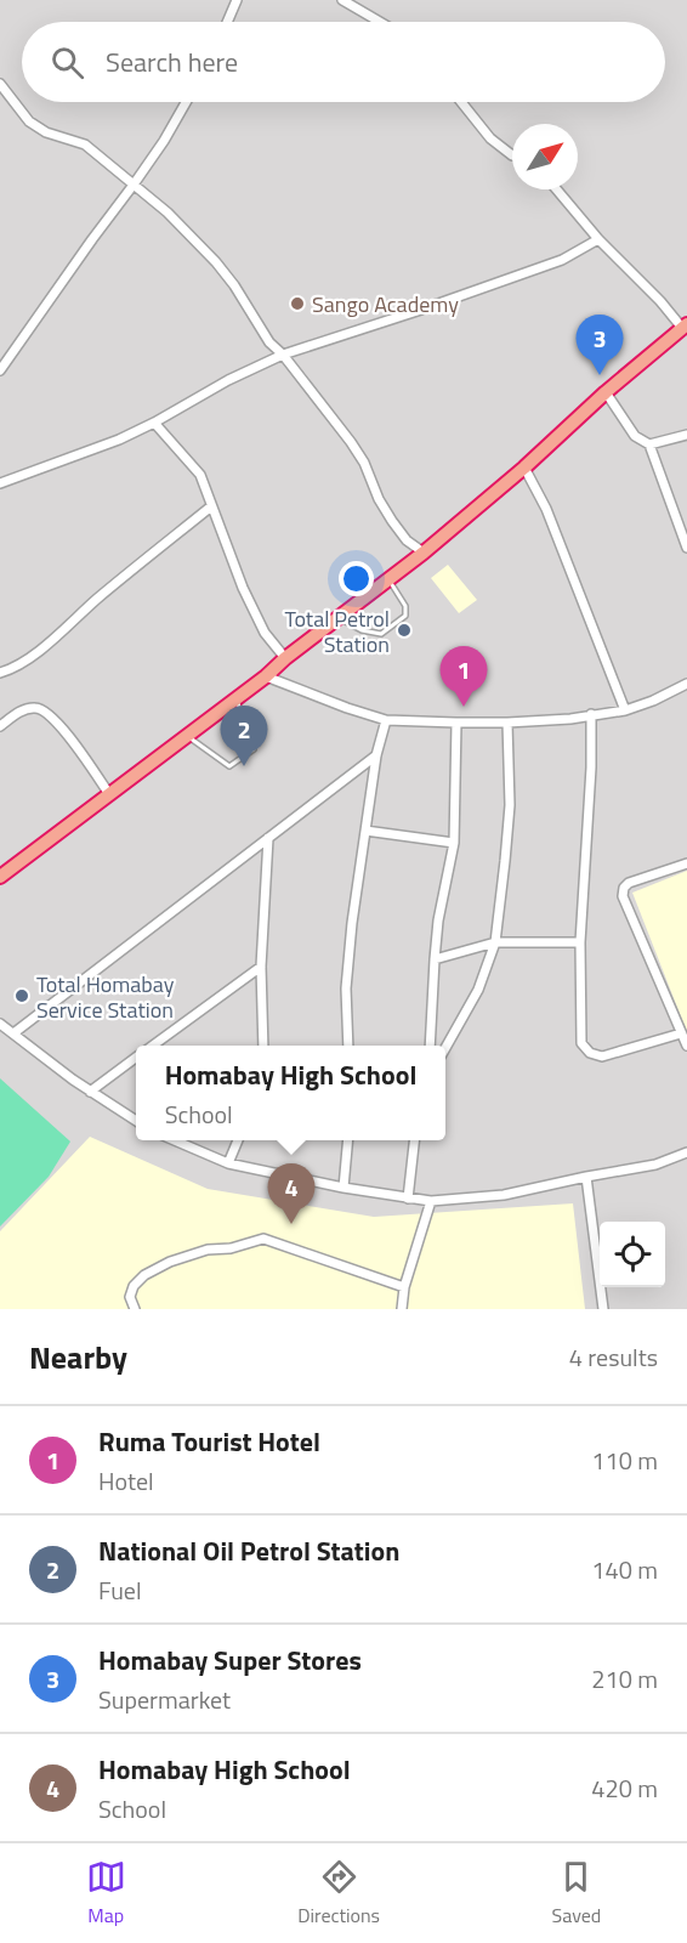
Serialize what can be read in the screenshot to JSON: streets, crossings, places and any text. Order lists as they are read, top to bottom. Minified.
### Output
{"places":["Sango Academy","Total Petrol Station","Total Homabay Service Station"],"north":"top right","page":{"search":"Search here","pins":["3","1","2","4"],"popup":["Homabay High School","School"],"heading":["Nearby","4 results"],"list":[{"mark":"1","name":"Ruma Tourist Hotel","note":"Hotel","value":"110 m"},{"mark":"2","name":"National Oil Petrol Station","note":"Fuel","value":"140 m"},{"mark":"3","name":"Homabay Super Stores","note":"Supermarket","value":"210 m"},{"mark":"4","name":"Homabay High School","note":"School","value":"420 m"}],"nav":["Map","Directions","Saved"]}}
